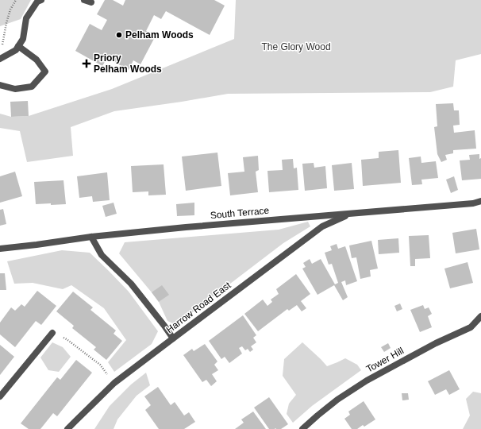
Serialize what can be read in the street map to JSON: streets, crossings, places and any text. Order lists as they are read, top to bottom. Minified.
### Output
{"streets":{"street":["South Terrace","Harrow Road East","Tower Hill"]},"crossings":[["South Terrace","Harrow Road East"]],"parks":["The Glory Wood"],"places":{"other":["Pelham Woods"],"health":["Priory Pelham Woods"]}}
